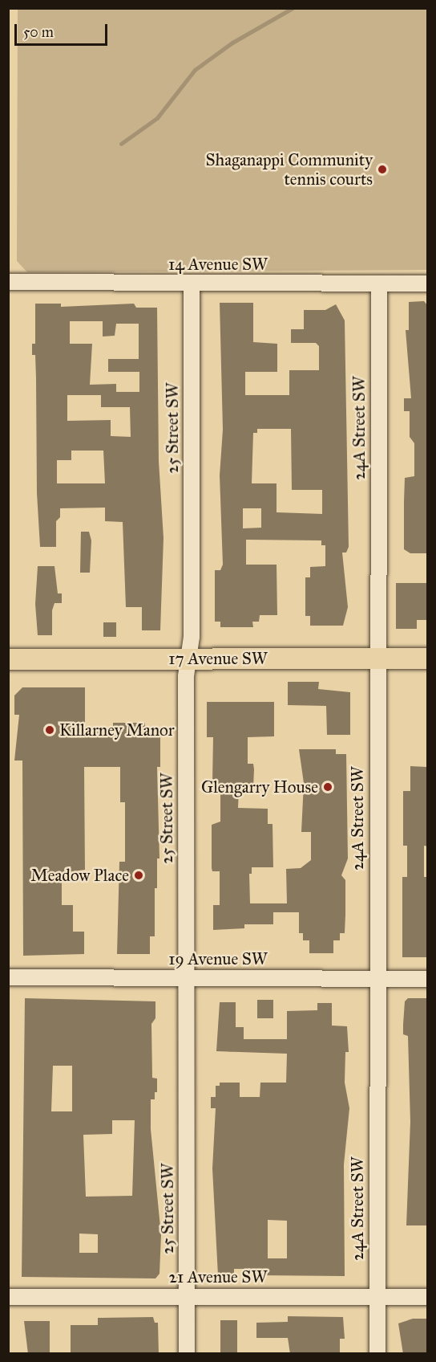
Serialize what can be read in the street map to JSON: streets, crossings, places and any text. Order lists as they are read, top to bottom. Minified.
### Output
{"streets":{"main road":["17 Avenue SW"],"street":["14 Avenue SW","25 Street SW","24A Street SW","19 Avenue SW","21 Avenue SW"]},"crossings":[["14 Avenue SW","25 Street SW"],["14 Avenue SW","24A Street SW"],["25 Street SW","17 Avenue SW"],["25 Street SW","19 Avenue SW"],["25 Street SW","21 Avenue SW"],["24A Street SW","17 Avenue SW"],["24A Street SW","19 Avenue SW"],["24A Street SW","21 Avenue SW"]],"places":["Shaganappi Community tennis courts","Killarney Manor","Glengarry House","Meadow Place"],"scale_bar":"50 m"}
